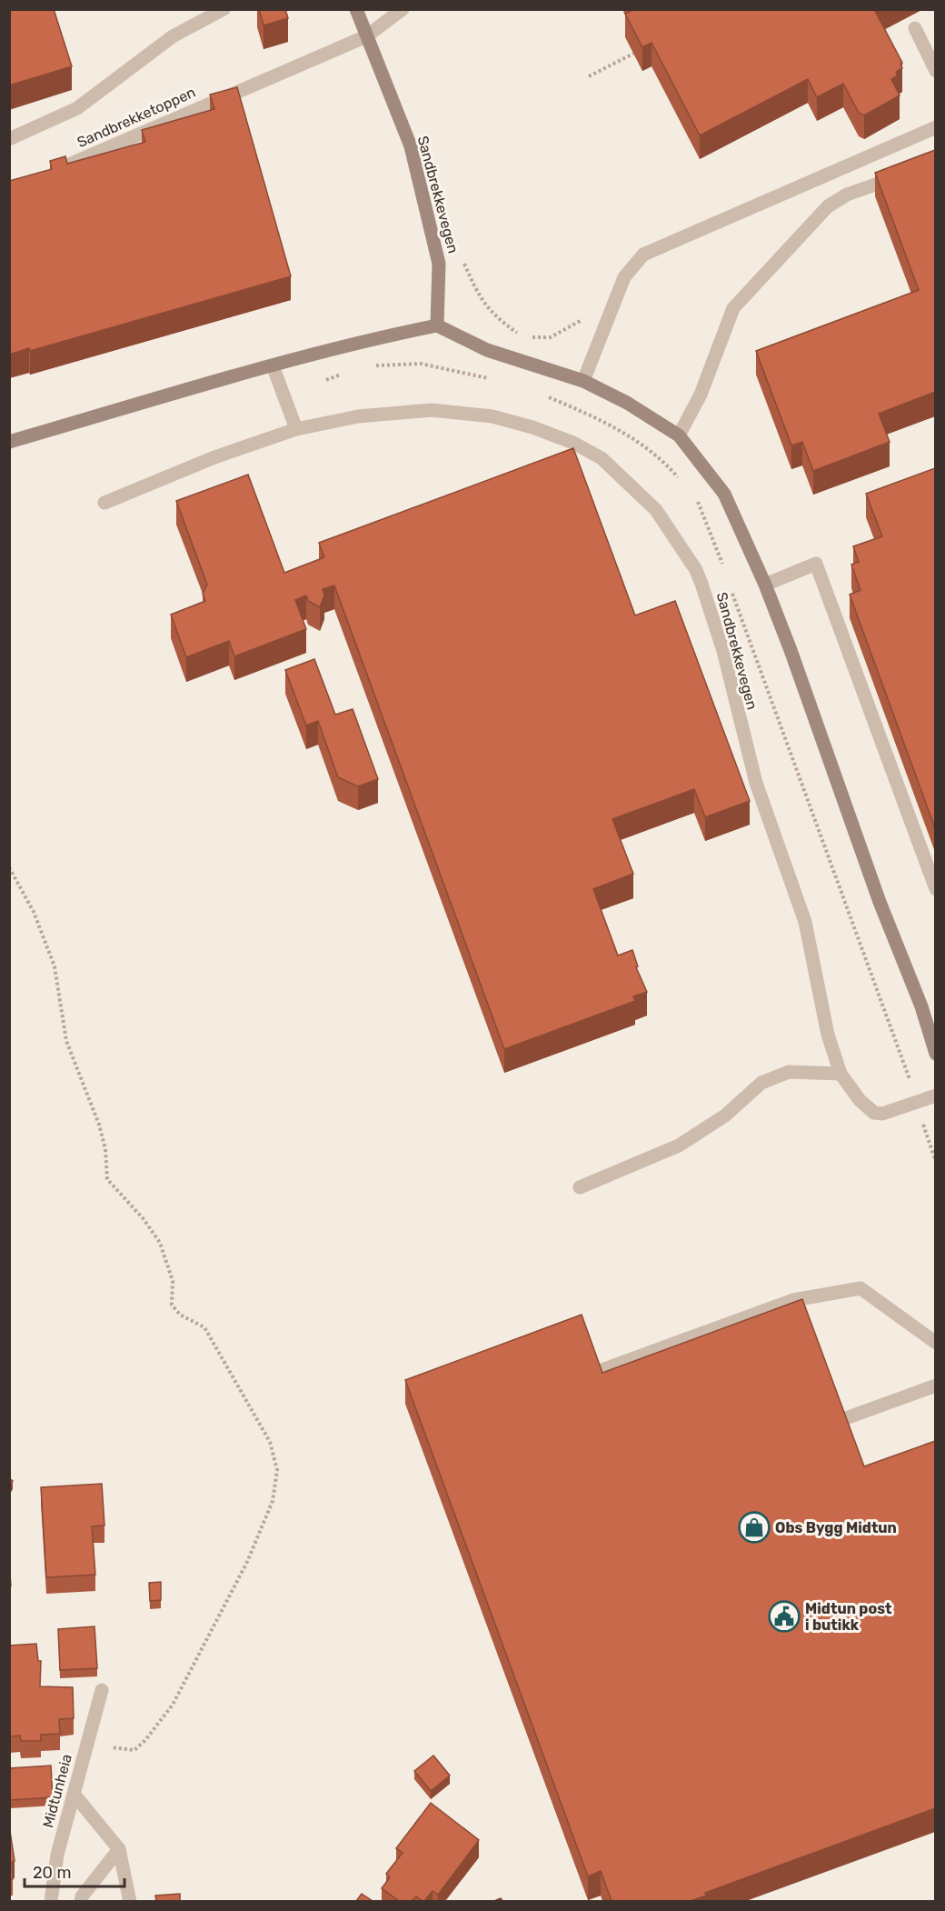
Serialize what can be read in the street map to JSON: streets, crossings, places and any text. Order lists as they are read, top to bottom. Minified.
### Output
{"streets":{"street":["Sandbrekketoppen","Sandbrekkevegen","Midtunheia"]},"crossings":[["Sandbrekketoppen","Sandbrekkevegen"]],"places":{"shop":["Obs Bygg Midtun"],"public building":["Midtun post i butikk"]},"scale_bar":"20 m"}
